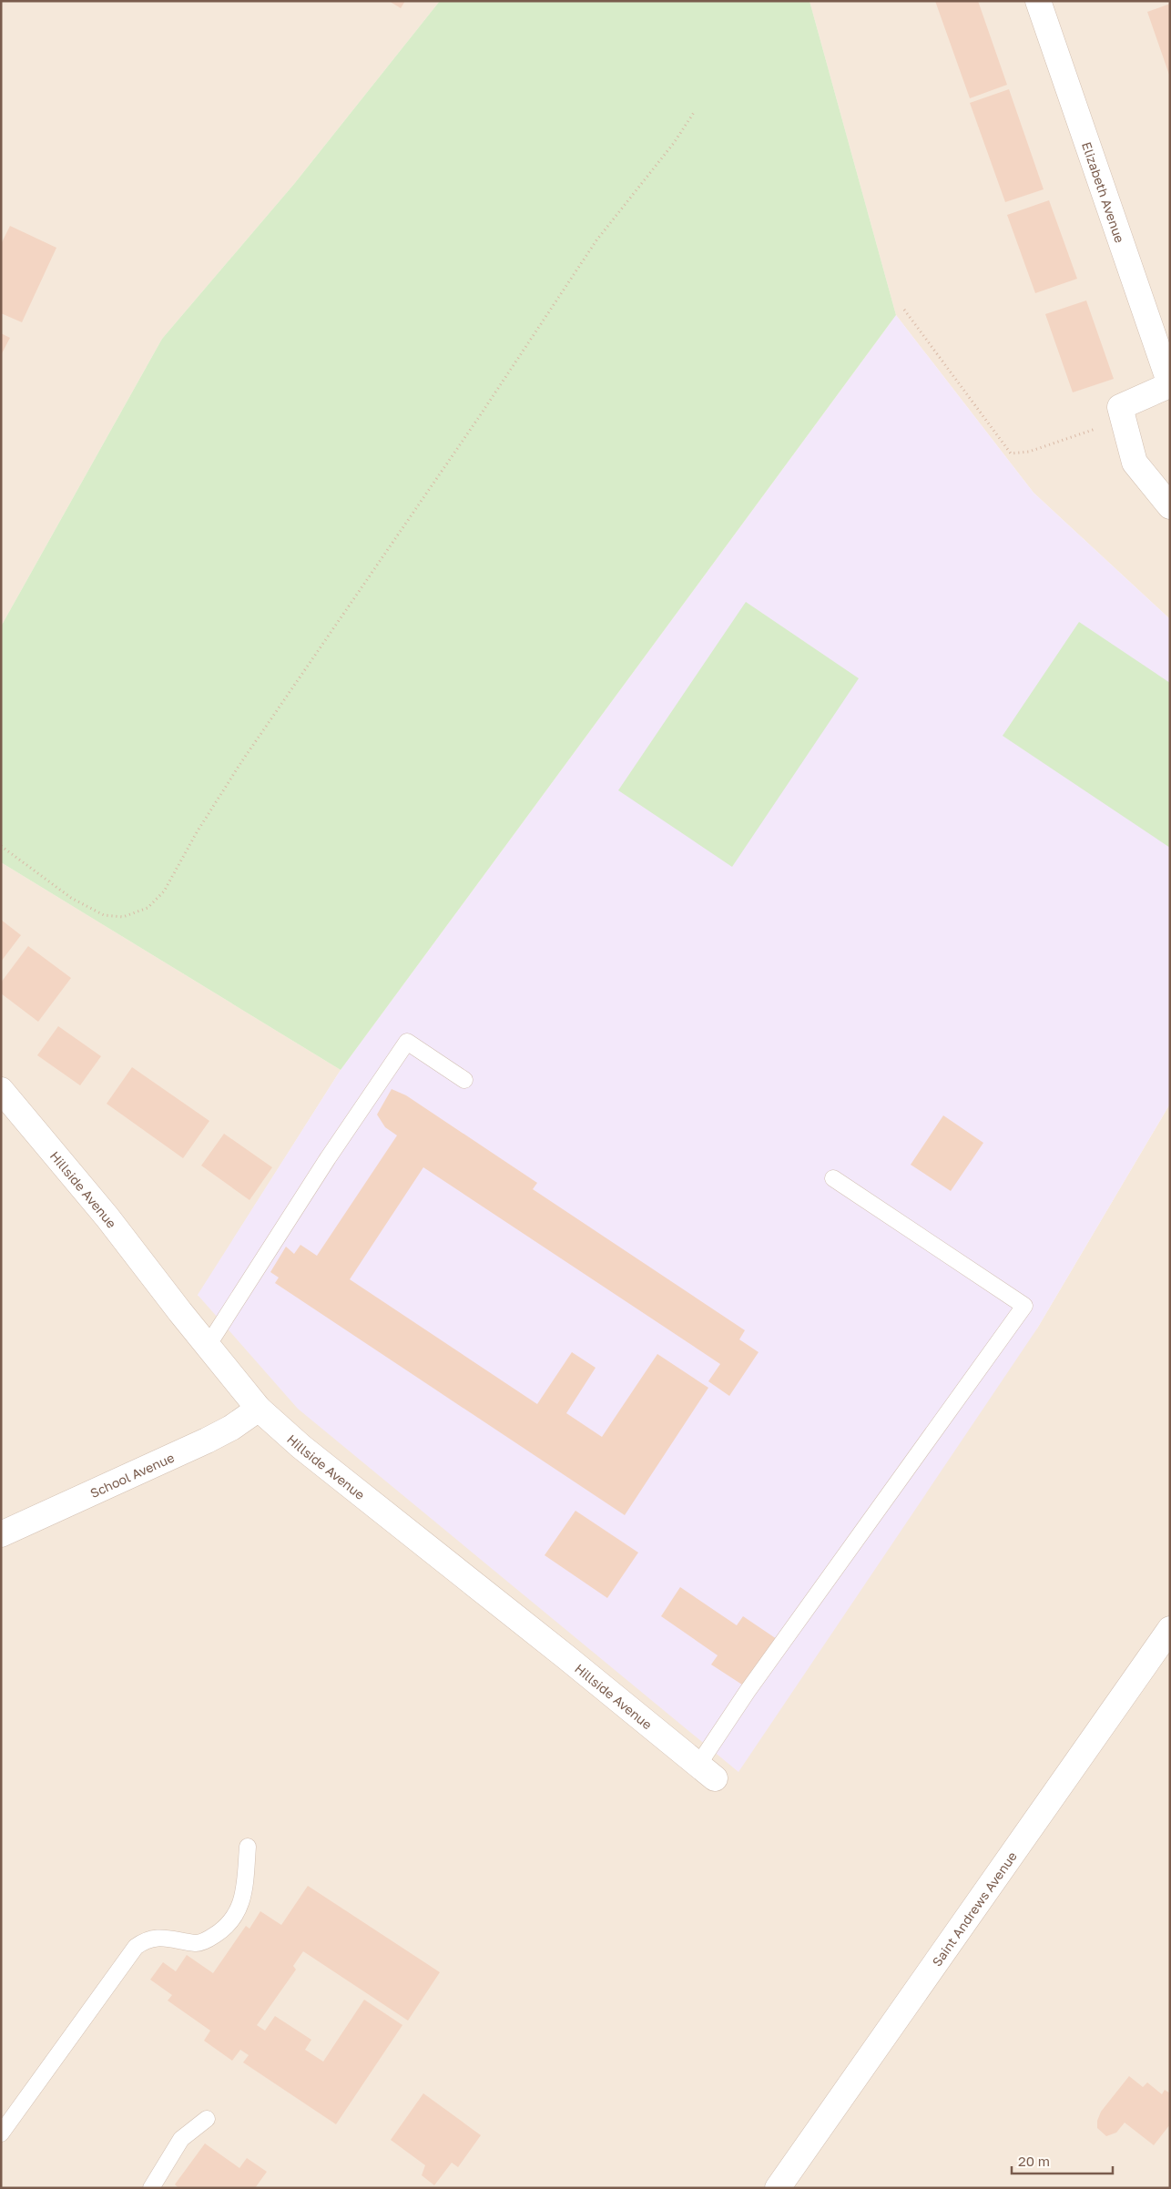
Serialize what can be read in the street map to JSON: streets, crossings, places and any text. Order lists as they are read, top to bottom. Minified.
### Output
{"streets":{"street":["Elizabeth Avenue","Hillside Avenue","School Avenue","Saint Andrews Avenue"]},"crossings":[["Hillside Avenue","School Avenue"]],"scale_bar":"20 m"}
